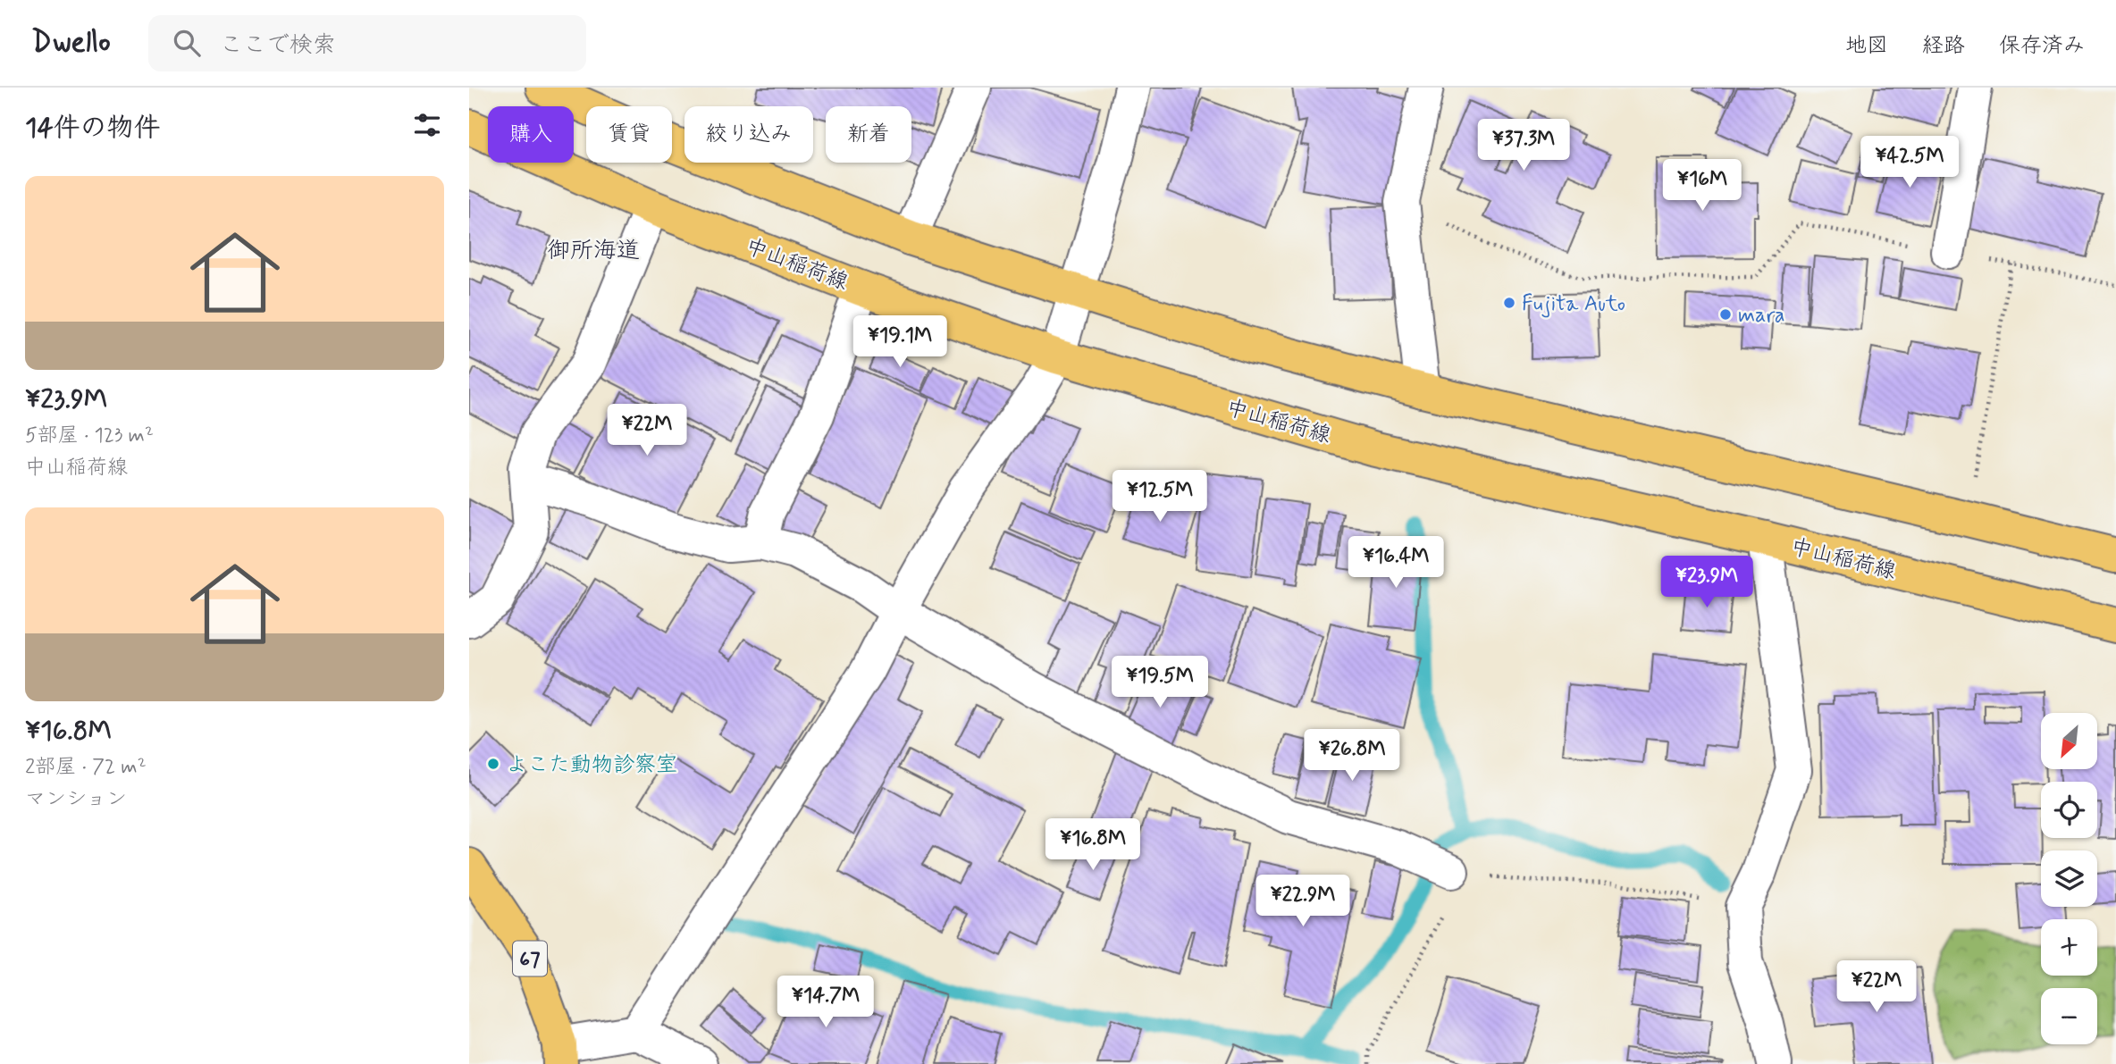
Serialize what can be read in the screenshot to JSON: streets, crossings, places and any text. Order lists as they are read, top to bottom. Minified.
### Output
{"streets":{"main road":["中山稲荷線","67"]},"districts":["御所海道"],"places":["Fujita Auto","mara","よこた動物診察室"],"north":"bottom left","page":{"header":"Dwello","search":"ここで検索","nav":["地図","経路","保存済み"],"heading":"14件の物件","chip":["購入","賃貸","絞り込み","新着"],"price":["¥37.3M","¥42.5M","¥16M","¥19.1M","¥22M","¥12.5M","¥16.4M","¥23.9M","¥19.5M","¥26.8M","¥16.8M","¥22.9M","¥22M","¥14.7M"],"list":[{"name":"¥23.9M","note":"5部屋 · 123 m² · 中山稲荷線"},{"name":"¥16.8M","note":"2部屋 · 72 m² · マンション"}],"map_buttons":["+","−"]}}
